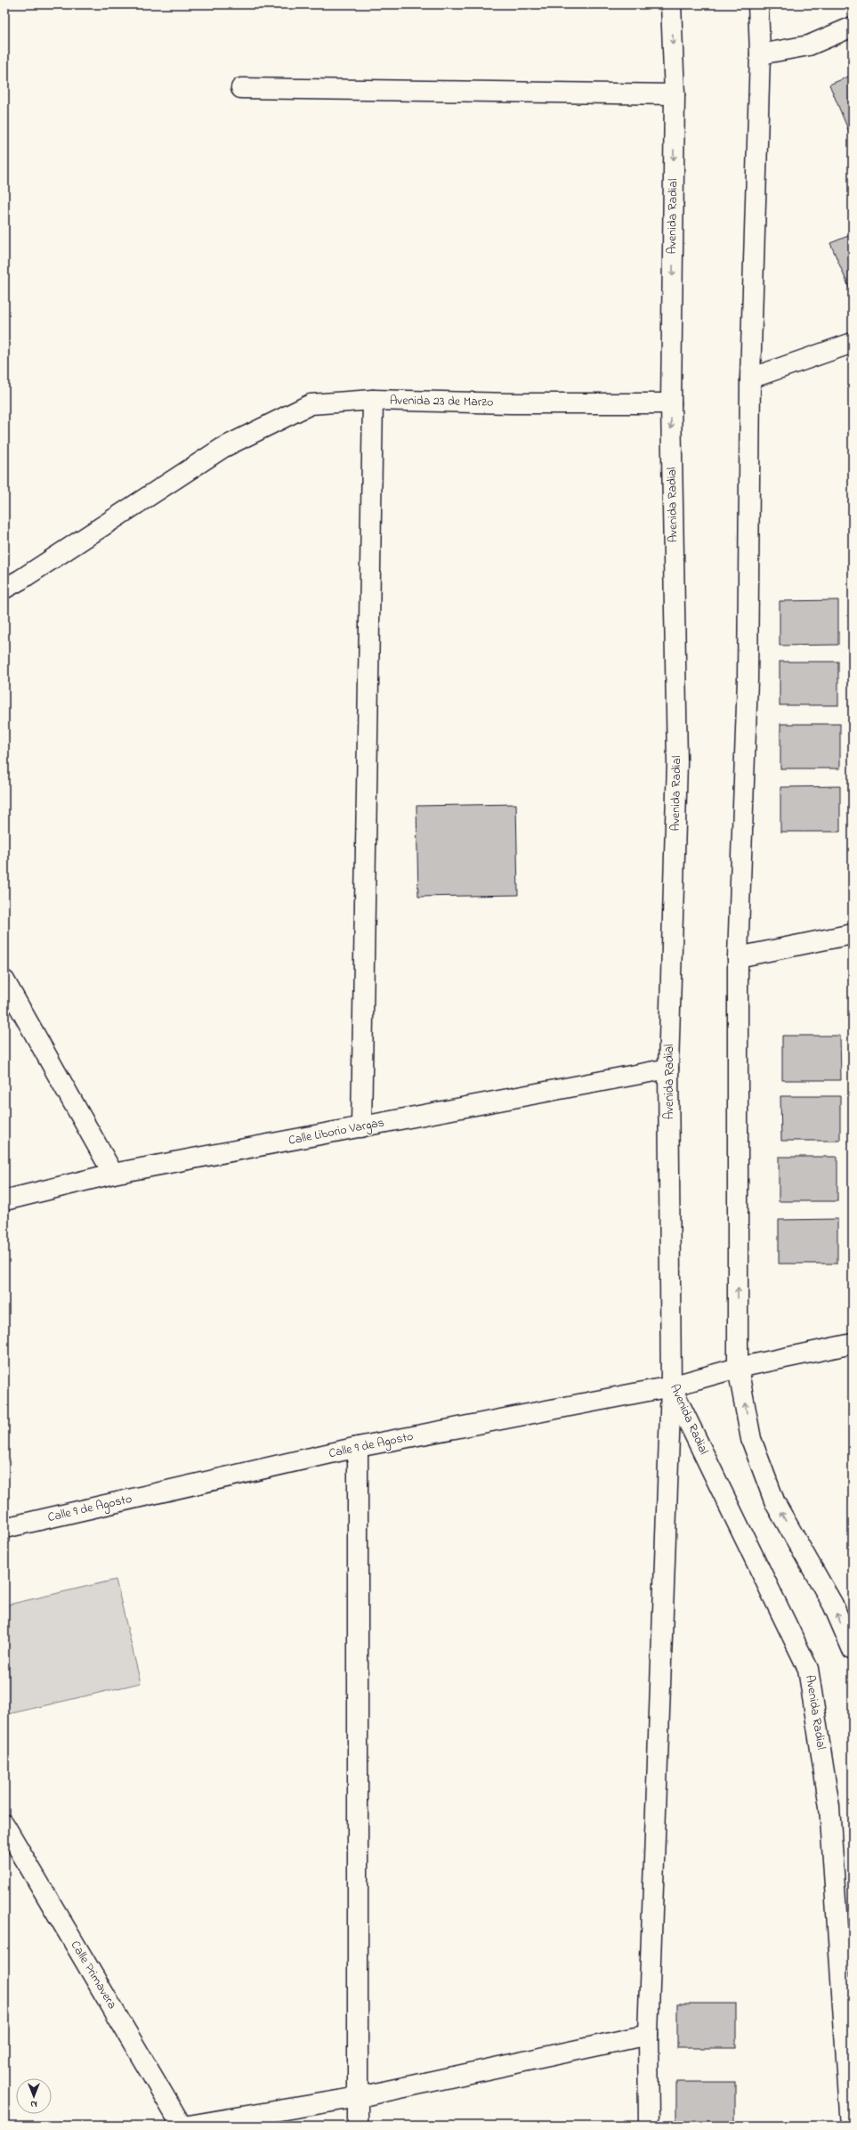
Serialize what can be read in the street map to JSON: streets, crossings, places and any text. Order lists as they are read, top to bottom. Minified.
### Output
{"streets":{"street":["Avenida Radial","Avenida 23 de Marzo","Calle Liborio Vargas","Calle 9 de Agosto","Calle Primavera"]},"crossings":[["Avenida Radial","Avenida 23 de Marzo"],["Avenida Radial","Calle Liborio Vargas"],["Avenida Radial","Calle 9 de Agosto"]],"north":"bottom"}
